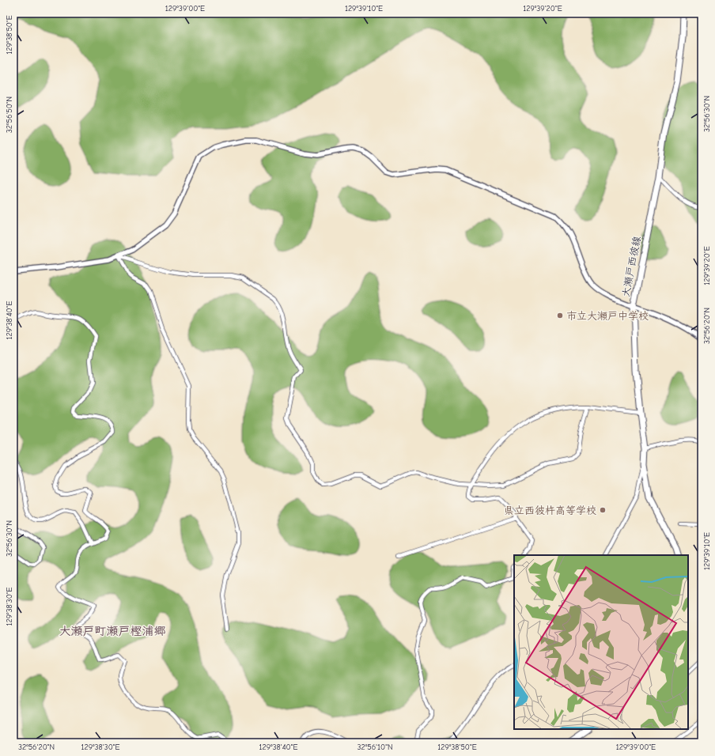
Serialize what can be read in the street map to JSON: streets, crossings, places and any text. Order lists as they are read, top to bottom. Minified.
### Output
{"streets":{"main road":["大瀬戸西彼線"]},"districts":["大瀬戸町瀬戸樫浦郷"],"places":["市立大瀬戸中学校","県立西彼杵高等学校"],"coordinates":["129°39'00\"E","129°39'10\"E","129°39'20\"E","129°38'50\"E","32°56'30\"N","32°56'50\"N","129°38'40\"E","32°56'20\"N","129°38'30\"E","32°56'10\"N"]}
